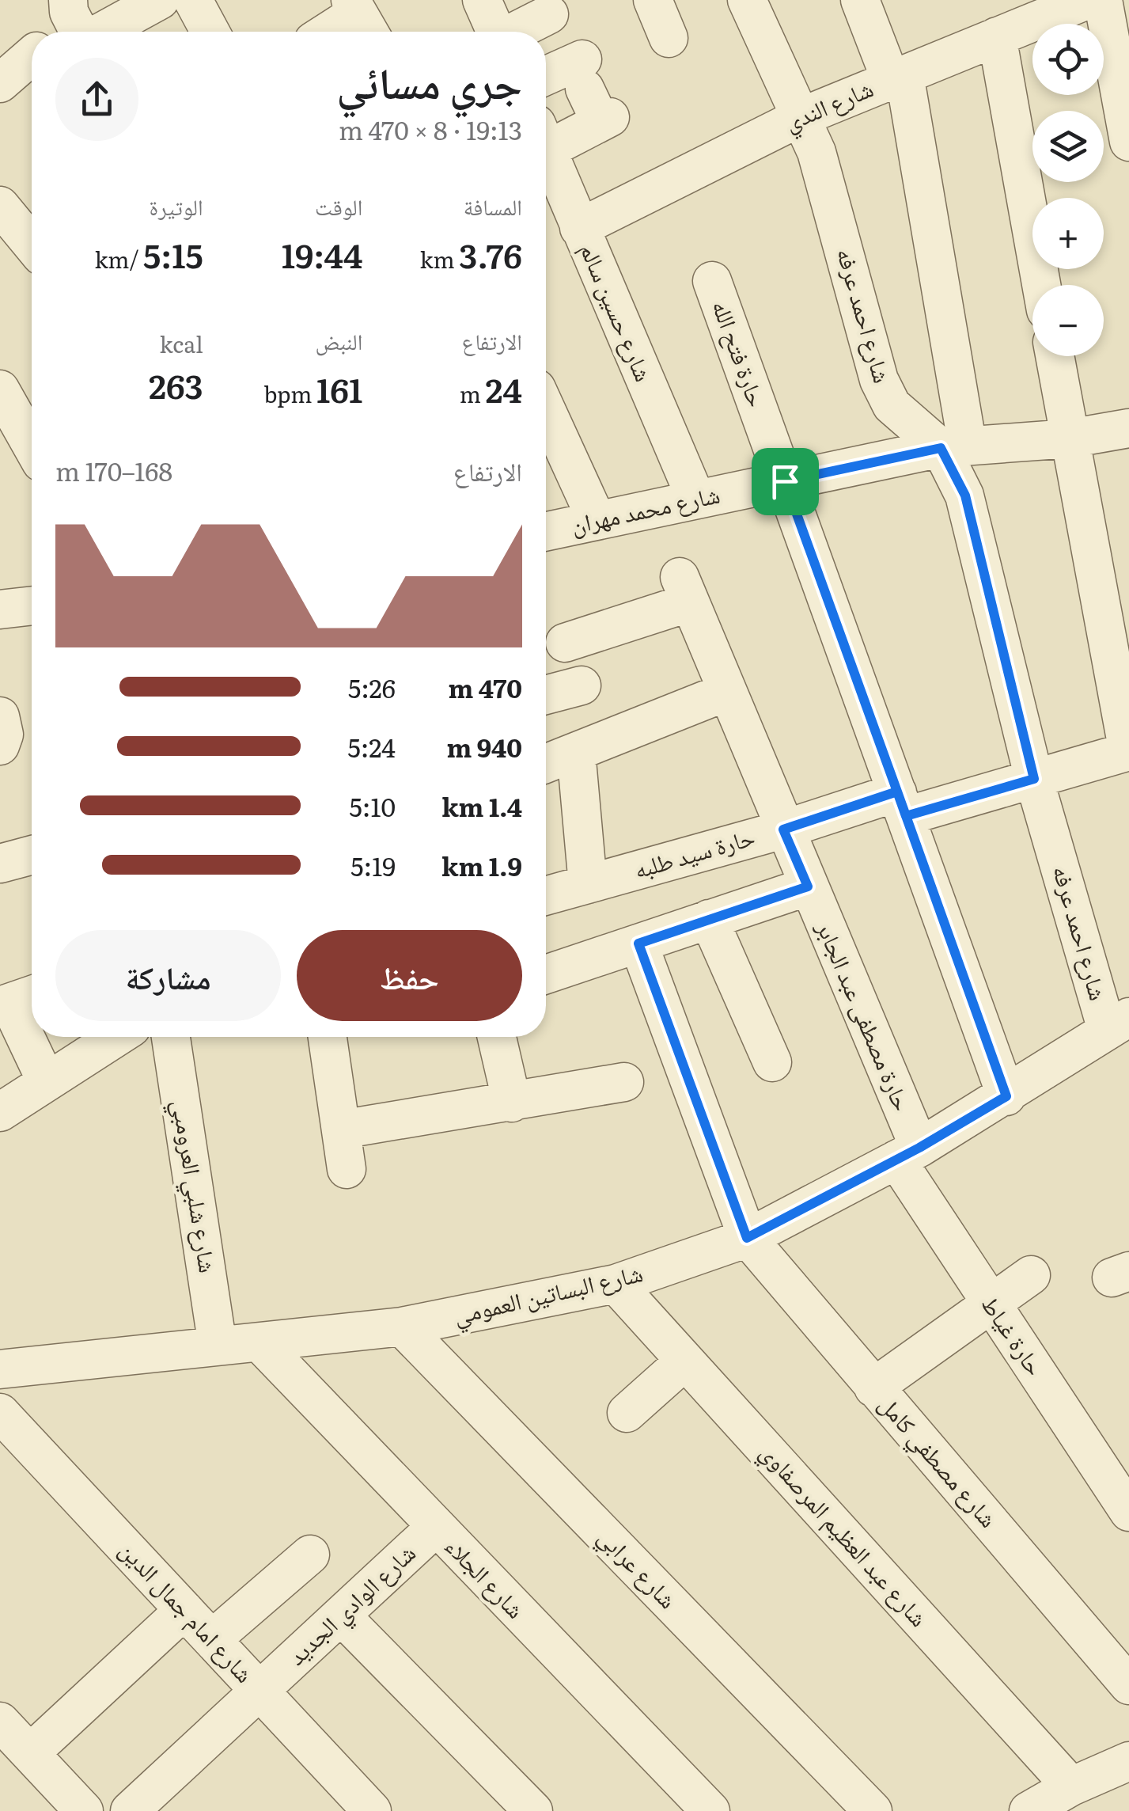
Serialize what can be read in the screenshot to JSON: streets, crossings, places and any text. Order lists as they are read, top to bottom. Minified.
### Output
{"streets":{"street":["شارع الندي","شارع حسين سالم","شارع احمد عرفه","حارة فتح الله","شارع محمد مهران","حارة سيد طلبه","حارة مصطفى عبد الجابر","شارع شلبي العرومبي","شارع البساتين العمومي","حارة غياط","شارع مصطفي كامل","شارع عبد العظيم المرصفاوي","شارع عرابي","شارع الجلاء","شارع الوادي الجديد","شارع امام جمال الدين"]},"crossings":[["شارع الندي","شارع حسين سالم"],["شارع الندي","شارع احمد عرفه"],["شارع حسين سالم","شارع محمد مهران"],["شارع احمد عرفه","شارع محمد مهران"],["شارع احمد عرفه","حارة سيد طلبه"],["شارع احمد عرفه","شارع البساتين العمومي"],["حارة فتح الله","شارع محمد مهران"],["حارة فتح الله","حارة سيد طلبه"],["حارة فتح الله","شارع البساتين العمومي"],["حارة سيد طلبه","حارة مصطفى عبد الجابر"],["حارة مصطفى عبد الجابر","شارع البساتين العمومي"],["حارة مصطفى عبد الجابر","حارة غياط"],["شارع شلبي العرومبي","شارع البساتين العمومي"],["شارع البساتين العمومي","حارة غياط"],["شارع البساتين العمومي","شارع مصطفي كامل"],["شارع البساتين العمومي","شارع عبد العظيم المرصفاوي"],["شارع البساتين العمومي","شارع عرابي"],["شارع البساتين العمومي","شارع الجلاء"],["شارع الجلاء","شارع الوادي الجديد"],["شارع الوادي الجديد","شارع امام جمال الدين"]],"page":{"map_buttons":["+","−"],"heading":["جري مسائي","19:13 · 8 × 470 m"],"stats":[["المسافة","3.76 km"],["الوقت","19:44"],["الوتيرة","5:15 /km"],["الارتفاع","24 m"],["النبض","161 bpm"],["kcal","263"]],"chart":["الارتفاع","168–170 m"],"list":[{"name":"470 m","note":"5:26"},{"name":"940 m","note":"5:24"},{"name":"1.4 km","note":"5:10"},{"name":"1.9 km","note":"5:19"}],"buttons":["حفظ","مشاركة"]}}
